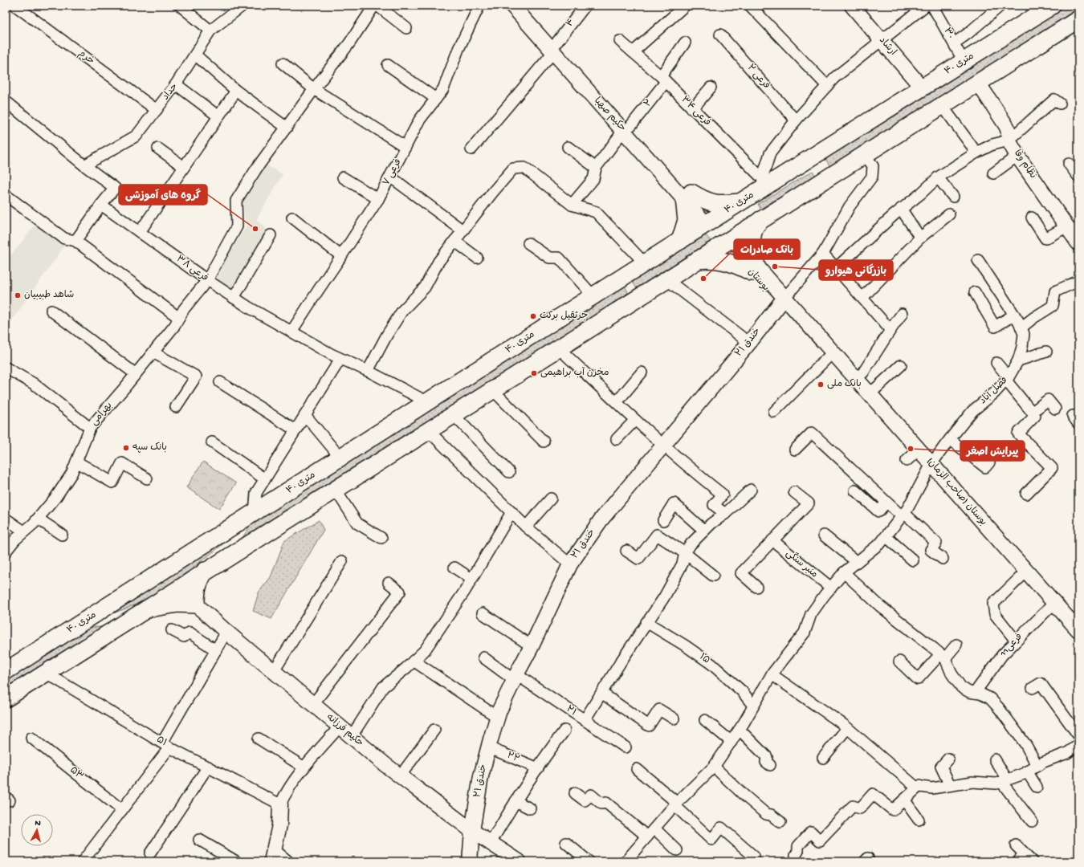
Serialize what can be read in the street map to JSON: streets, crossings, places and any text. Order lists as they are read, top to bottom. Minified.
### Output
{"streets":{"main road":["۴۰ متری"],"street":["۴","۳۰","ارشاد","خرم","فرعی ۲","حداد","۲","فرعی ۳۴","حکیم صهبا","نظام وفا","فرعی ۷","فرعی ۳۸","بوستان","۲۱ خندق","فضل آباد","بهرامی","بوستان (صاحب الزمان)","منبر سنگی","فرعی11","۱۵","۲۱","حکیم فرزانه","۵۱","۲۲","۵۳"]},"crossings":[["۴","حکیم صهبا"],["۳۰","۴۰ متری"],["ارشاد","۴۰ متری"],["خرم","حداد"],["۴۰ متری","فرعی ۳۴"],["۴۰ متری","حکیم صهبا"],["۴۰ متری","فرعی ۳۸"],["۲","فرعی ۳۴"],["۲","حکیم صهبا"],["فرعی ۷","فرعی ۳۸"],["فرعی ۳۸","بهرامی"],["بوستان","۲۱ خندق"],["بوستان","بوستان (صاحب الزمان)"],["۲۱ خندق","بوستان (صاحب الزمان)"],["۲۱ خندق","۲۱"],["۲۱ خندق","حکیم فرزانه"],["۲۱ خندق","۲۲"],["فضل آباد","بوستان (صاحب الزمان)"],["فضل آباد","منبر سنگی"],["فضل آباد","۱۵"],["بوستان (صاحب الزمان)","فرعی11"]],"places":["گروه های آموزشی","بازرگانی هیوارو","بانک صادرات","شاهد طبیبیان","جرثقیل برکت","مخزن آب براهیمی","بانک ملی","بانک سپه","پیرایش اصغر"],"north":"top"}
